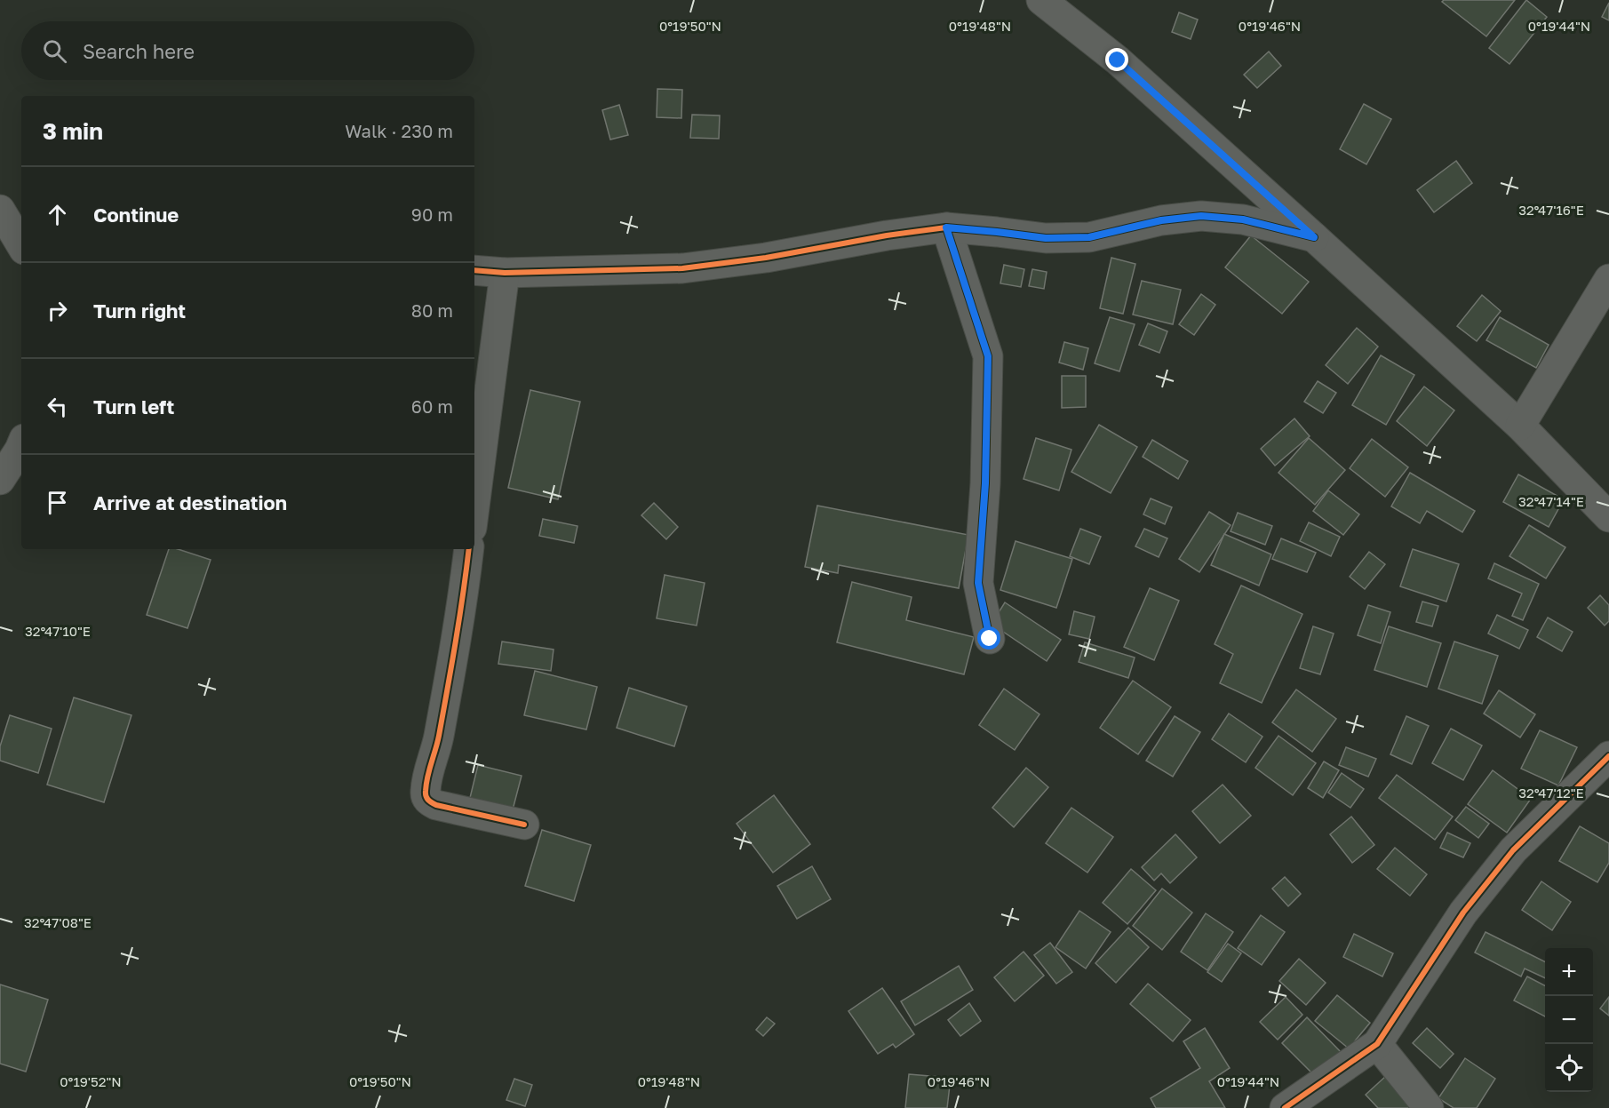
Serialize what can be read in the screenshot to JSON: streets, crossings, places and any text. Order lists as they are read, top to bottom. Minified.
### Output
{"page":{"search":"Search here","heading":["3 min","Walk · 230 m"],"list":[["Continue","90 m"],["Turn right","80 m"],["Turn left","60 m"],"Arrive at destination"],"map_buttons":["+","−"]},"coordinates":["0°19'50\"N","0°19'48\"N","0°19'46\"N","0°19'44\"N","32°47'16\"E","32°47'14\"E","32°47'10\"E","32°47'12\"E","32°47'08\"E","0°19'52\"N"]}
